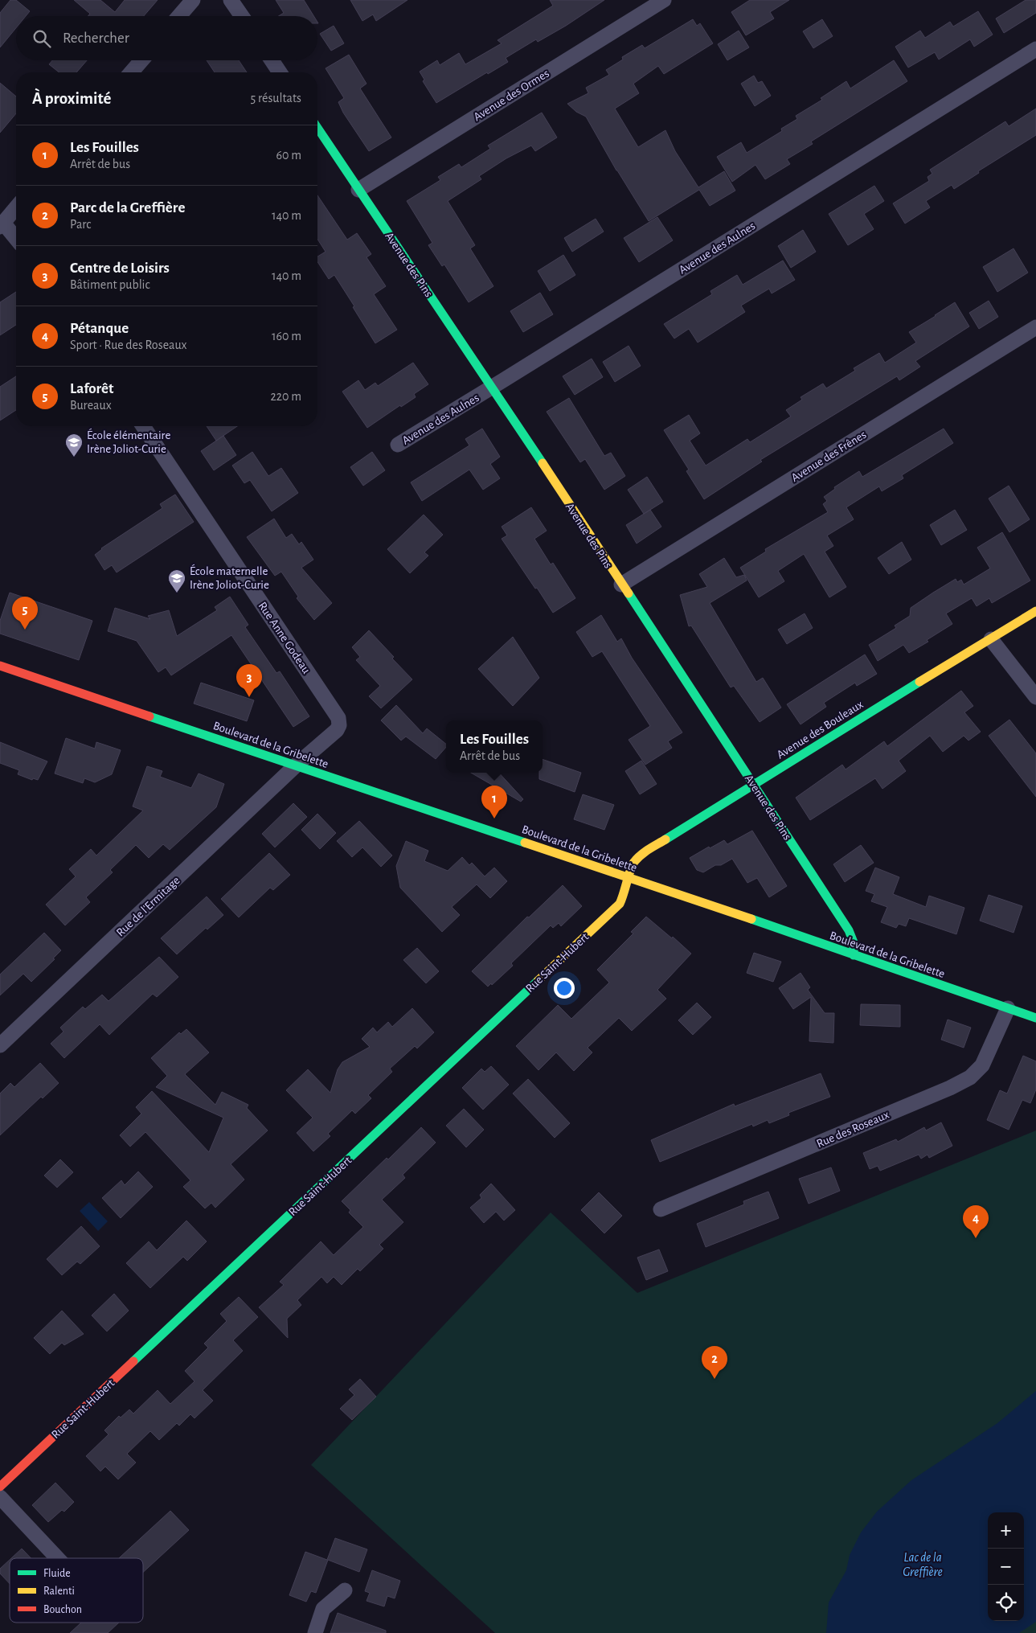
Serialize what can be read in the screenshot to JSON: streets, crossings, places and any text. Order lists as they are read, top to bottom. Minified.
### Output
{"streets":{"street":["Avenue des Ormes","Avenue des Aulnes","Avenue des Pins","Avenue des Frênes","Rue Anne Godeau","Avenue des Bouleaux","Boulevard de la Gribelette","Rue de l'Ermitage","Rue Saint-Hubert","Rue des Roseaux"]},"crossings":[["Avenue des Ormes","Avenue des Pins"],["Avenue des Aulnes","Avenue des Pins"],["Avenue des Pins","Avenue des Frênes"],["Avenue des Pins","Avenue des Bouleaux"],["Avenue des Pins","Boulevard de la Gribelette"],["Rue Anne Godeau","Boulevard de la Gribelette"],["Rue Anne Godeau","Rue de l'Ermitage"],["Avenue des Bouleaux","Boulevard de la Gribelette"],["Avenue des Bouleaux","Rue Saint-Hubert"],["Boulevard de la Gribelette","Rue de l'Ermitage"],["Boulevard de la Gribelette","Rue Saint-Hubert"],["Boulevard de la Gribelette","Rue des Roseaux"]],"water":["Lac de la Greffière"],"places":{"school or university":["École élémentaire Irène Joliot-Curie","École maternelle Irène Joliot-Curie"]},"legend":["Fluide","Ralenti","Bouchon"],"page":{"search":"Rechercher","heading":["À proximité","5 résultats"],"list":[{"mark":"1","name":"Les Fouilles","note":"Arrêt de bus","value":"60 m"},{"mark":"2","name":"Parc de la Greffière","note":"Parc","value":"140 m"},{"mark":"3","name":"Centre de Loisirs","note":"Bâtiment public","value":"140 m"},{"mark":"4","name":"Pétanque","note":"Sport · Rue des Roseaux","value":"160 m"},{"mark":"5","name":"Laforêt","note":"Bureaux","value":"220 m"}],"pins":["5","3","1","4","2"],"popup":["Les Fouilles","Arrêt de bus"],"map_buttons":["+","−"]}}
